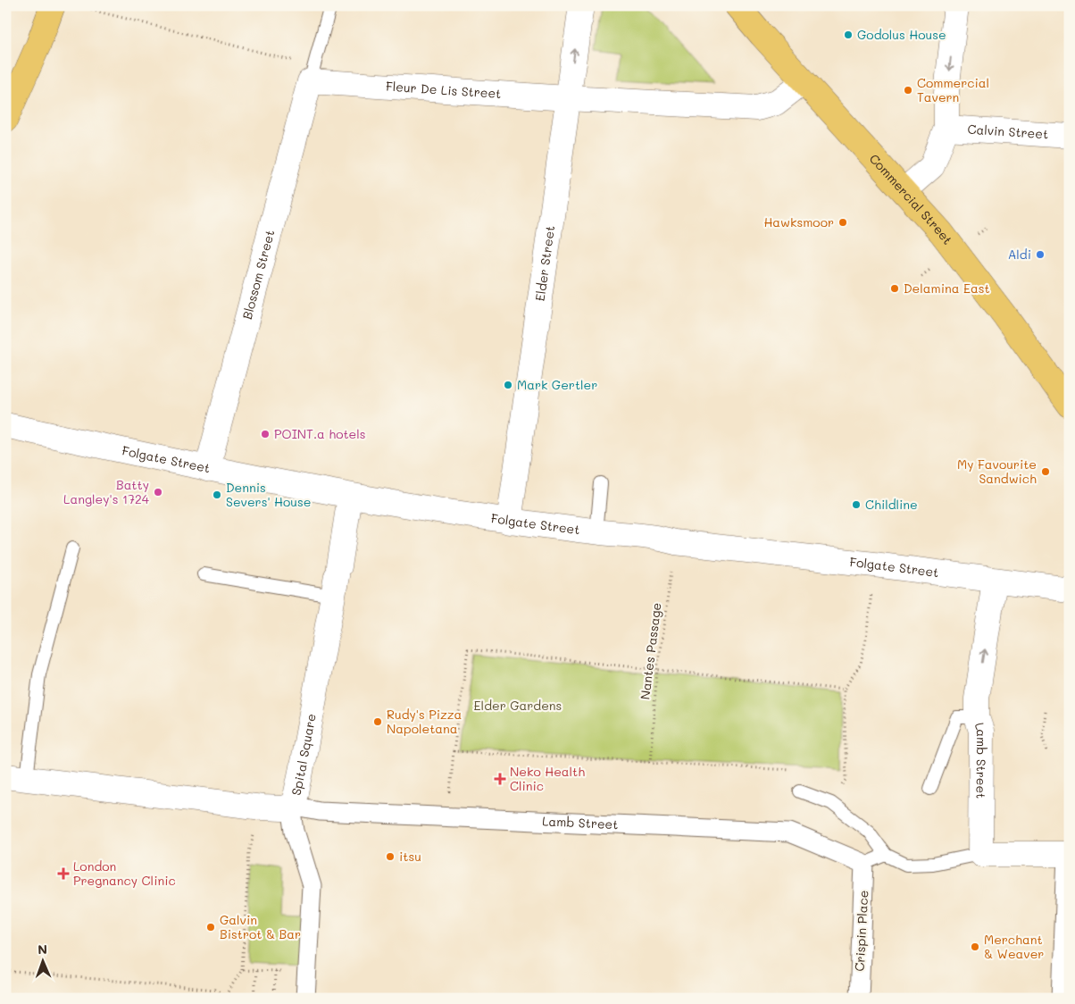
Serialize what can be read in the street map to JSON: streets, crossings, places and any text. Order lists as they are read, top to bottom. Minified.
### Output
{"streets":{"main road":["Commercial Street"],"street":["Fleur De Lis Street","Calvin Street","Elder Street","Blossom Street","Folgate Street","Spital Square","Lamb Street","Crispin Place"],"path":["Nantes Passage"]},"crossings":[["Fleur De Lis Street","Commercial Street"],["Fleur De Lis Street","Elder Street"],["Fleur De Lis Street","Blossom Street"],["Elder Street","Folgate Street"],["Blossom Street","Folgate Street"],["Folgate Street","Nantes Passage"],["Folgate Street","Spital Square"],["Folgate Street","Lamb Street"],["Spital Square","Lamb Street"],["Lamb Street","Crispin Place"]],"parks":["Elder Gardens"],"places":{"other":["Godolus House","Commercial Tavern","Hawksmoor","Aldi","Delamina East","Mark Gertler","POINT.a hotels","My Favourite Sandwich","Batty Langley's 1724","Dennis Severs' House","Childline","Rudy's Pizza Napoletana","itsu","Galvin Bistrot & Bar","Merchant & Weaver"],"health":["Neko Health Clinic","London Pregnancy Clinic"]},"north":"top"}
